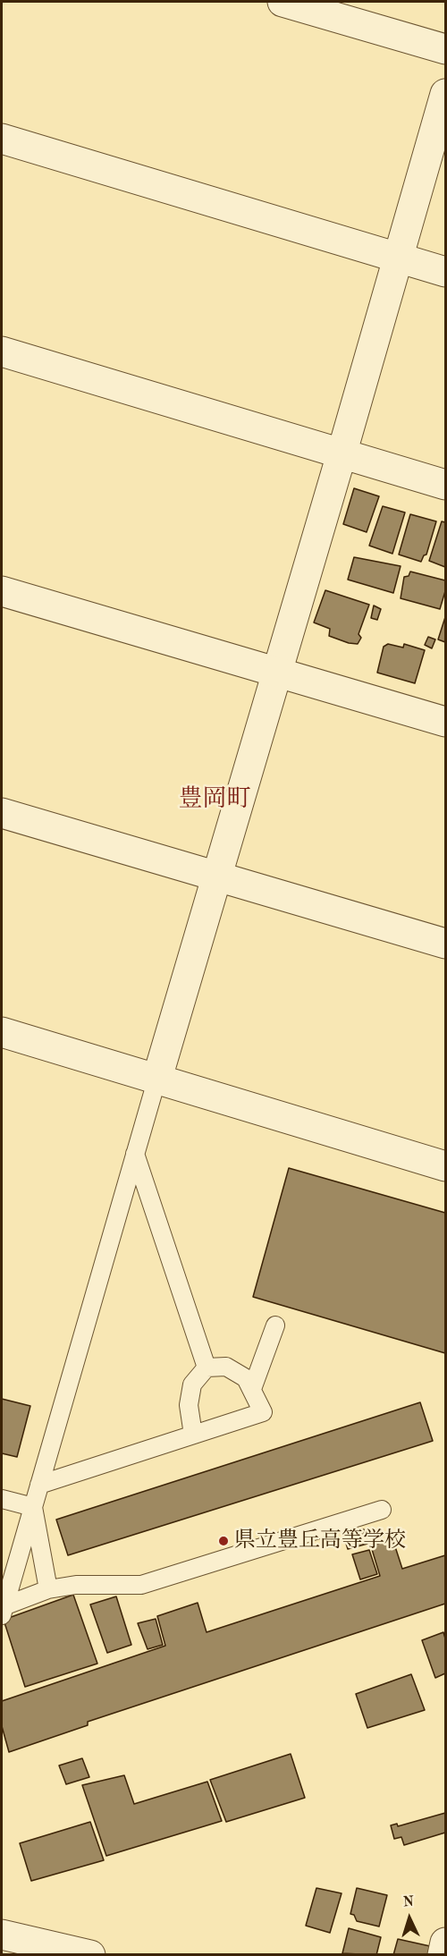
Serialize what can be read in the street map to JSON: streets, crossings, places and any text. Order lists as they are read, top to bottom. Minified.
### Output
{"districts":["豊岡町"],"places":["県立豊丘高等学校"],"north":"top"}
